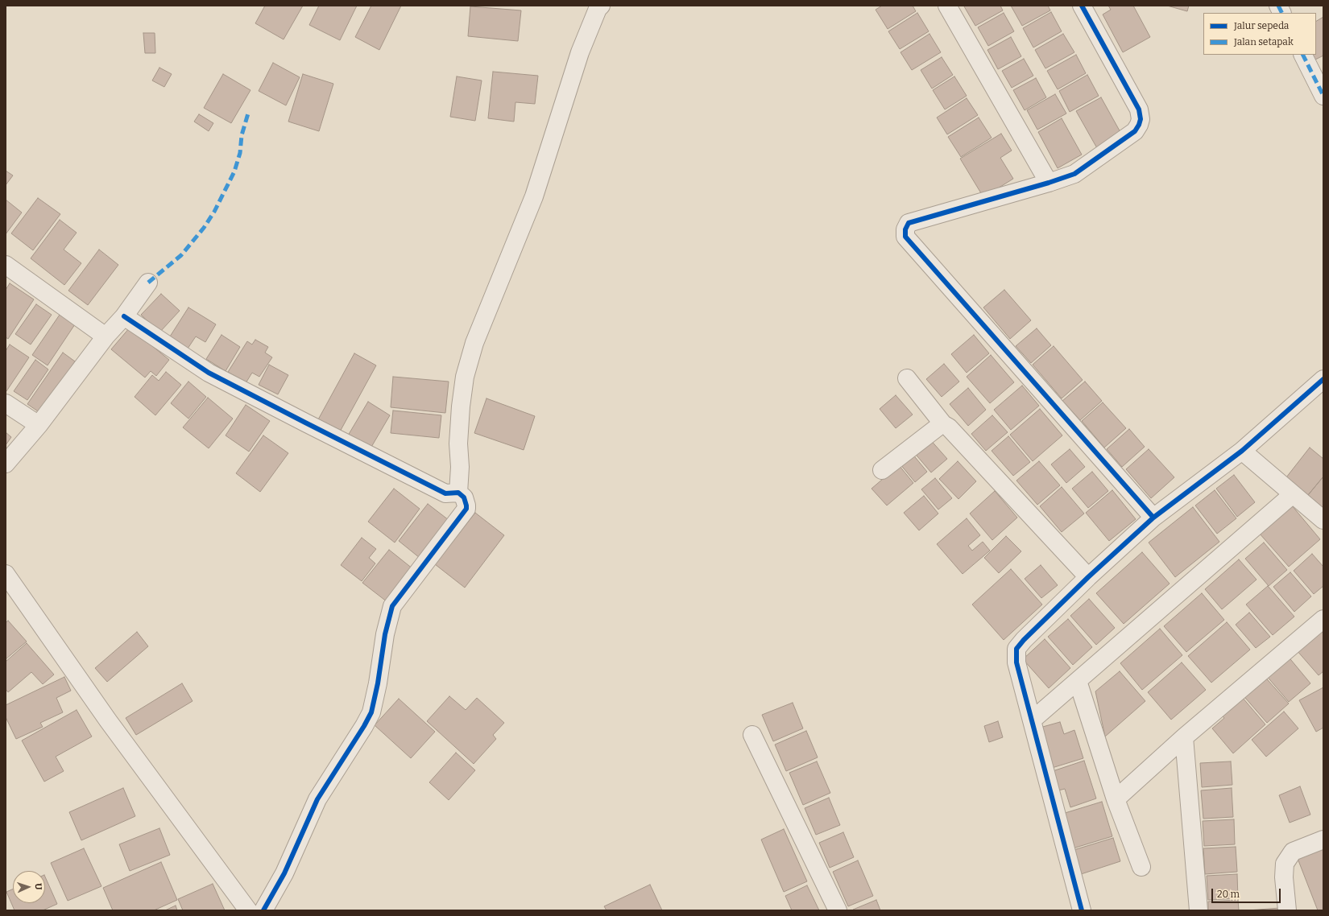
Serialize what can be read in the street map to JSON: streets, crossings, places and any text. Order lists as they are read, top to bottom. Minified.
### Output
{"legend":["Jalur sepeda","Jalan setapak"],"scale_bar":"20 m","north":"right"}
